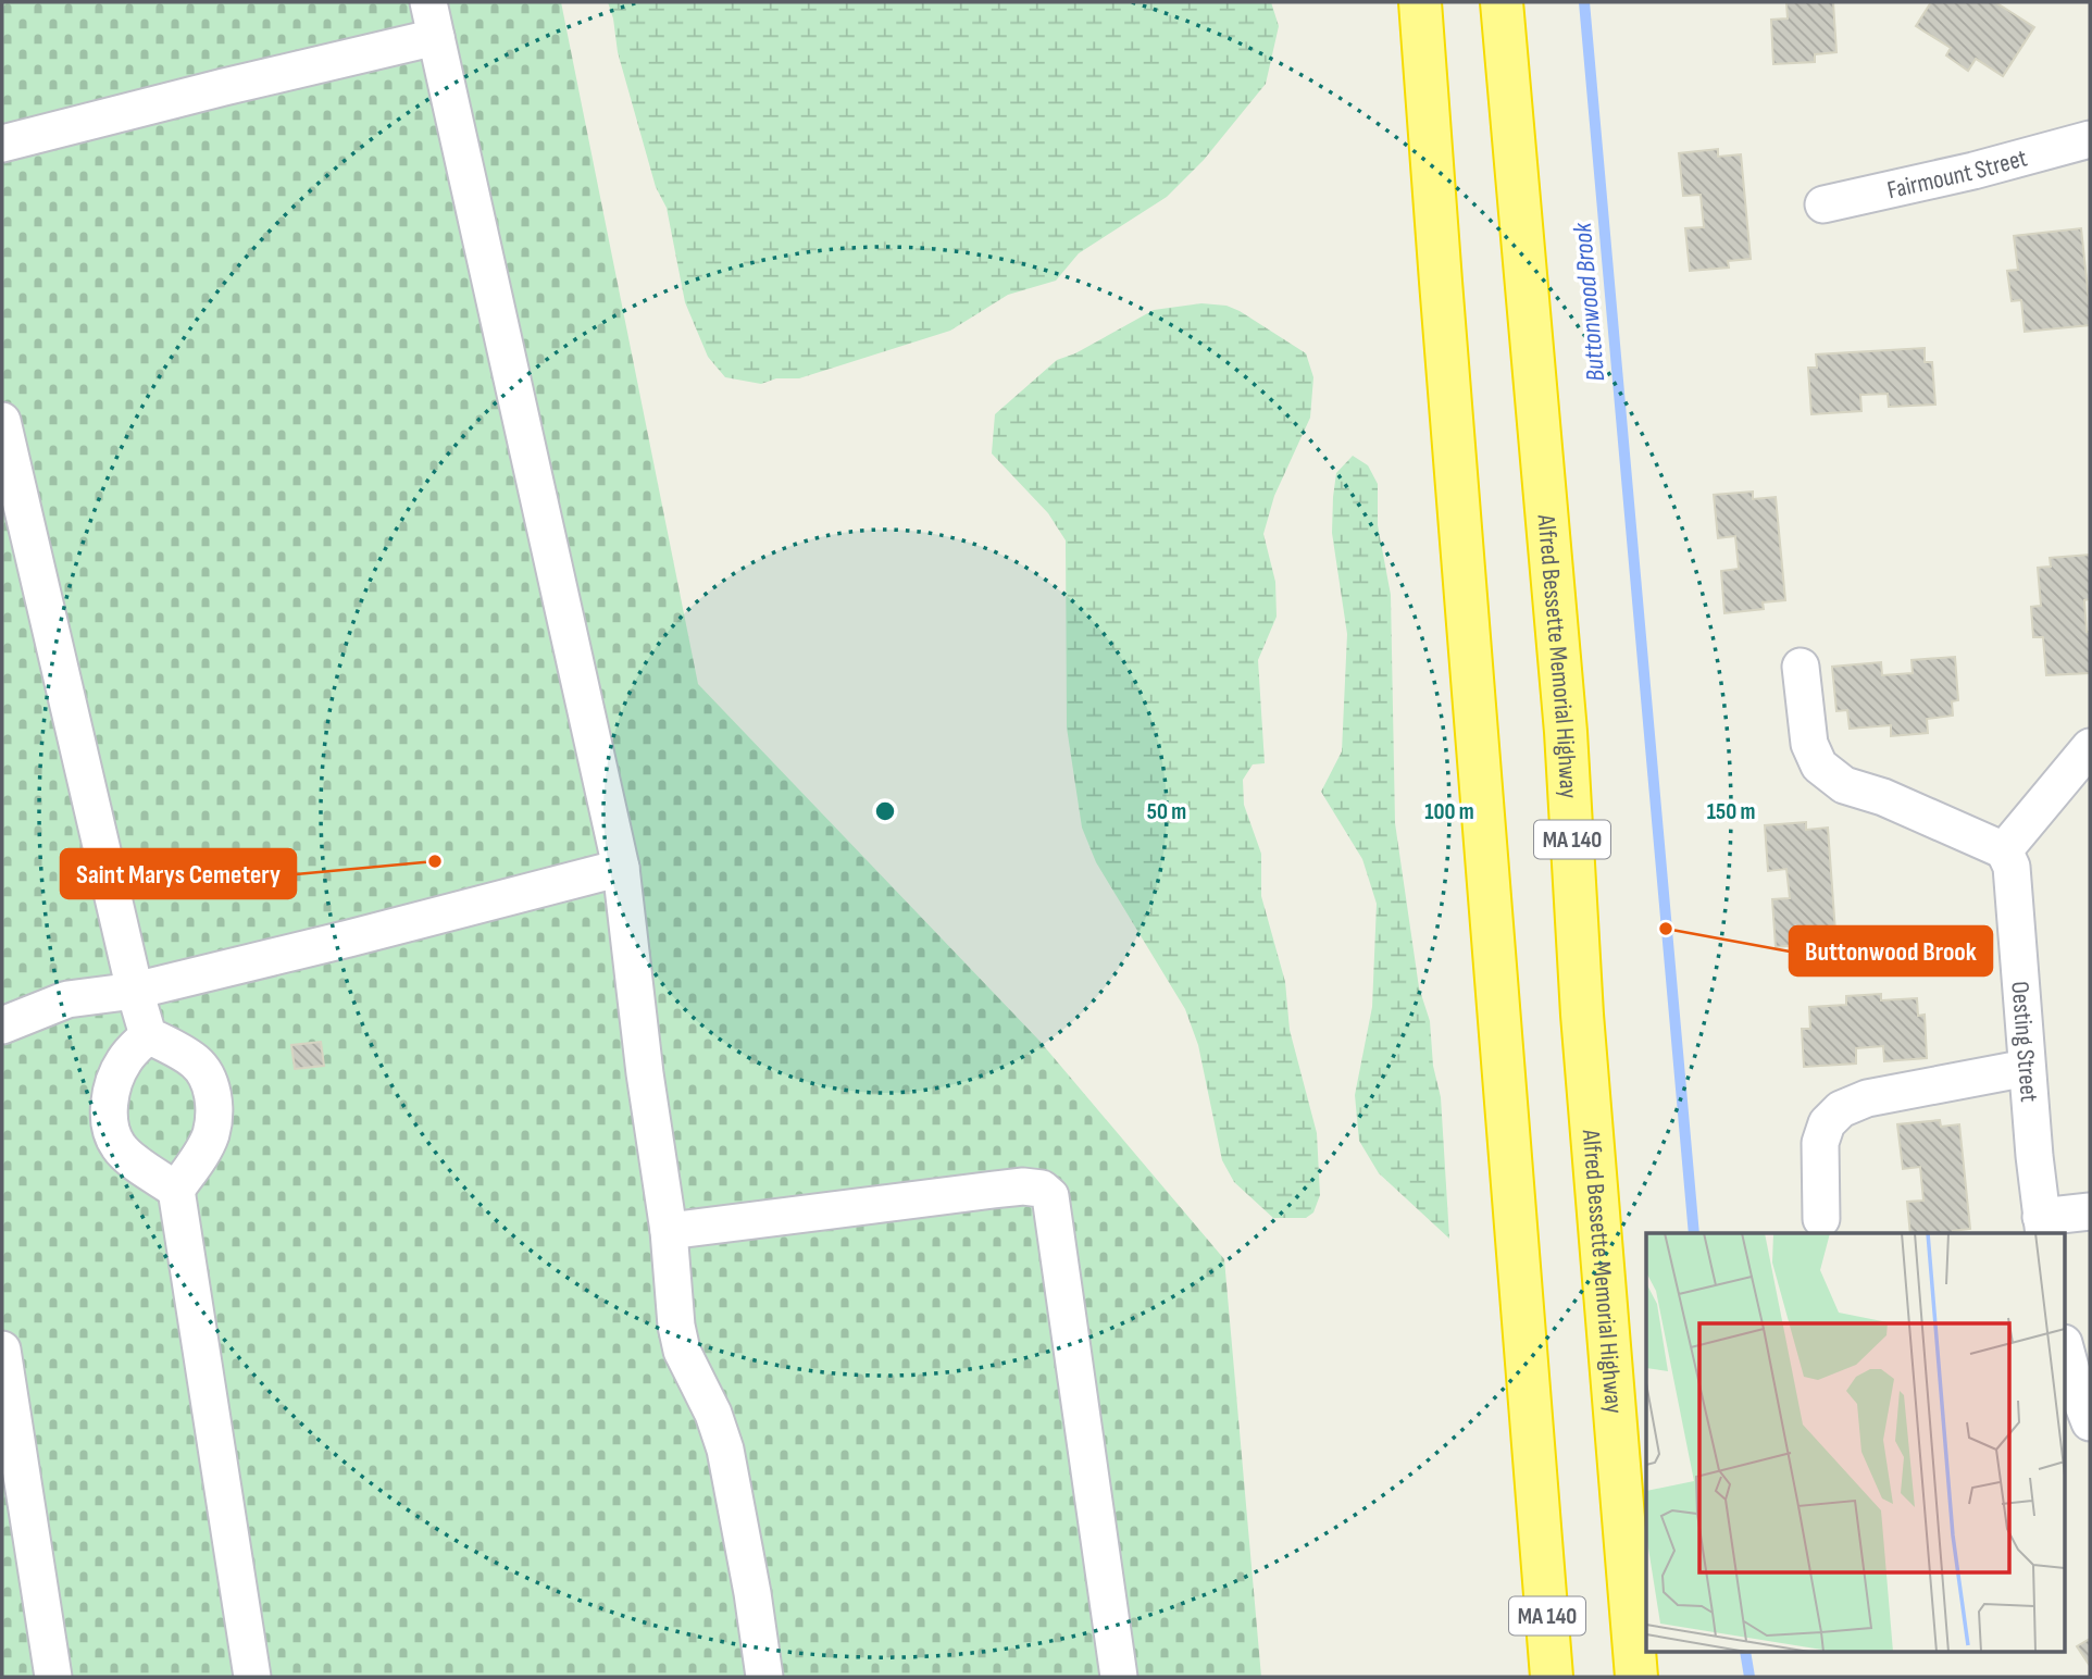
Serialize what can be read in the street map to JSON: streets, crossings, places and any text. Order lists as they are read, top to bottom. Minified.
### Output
{"streets":{"highway":["Alfred Bessette Memorial Highway","MA 140"],"street":["Fairmount Street","Oesting Street"]},"water":["Buttonwood Brook"],"places":["Saint Marys Cemetery","Buttonwood Brook"],"rings":["50 m","100 m","150 m"]}
